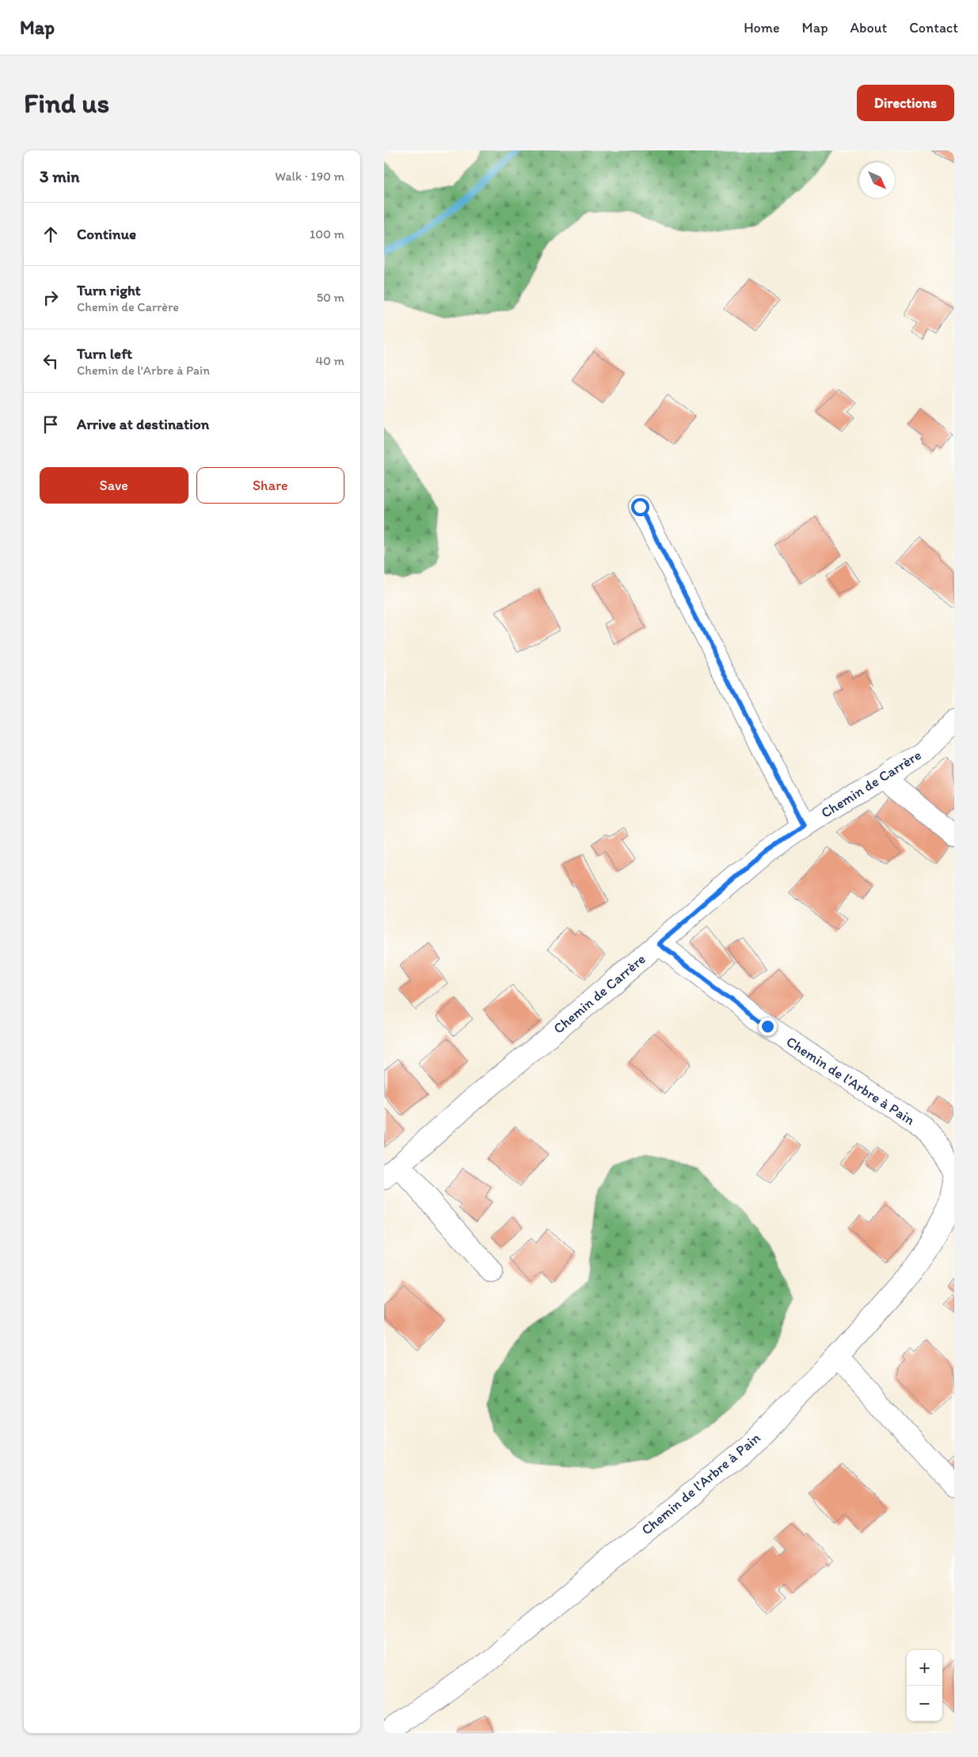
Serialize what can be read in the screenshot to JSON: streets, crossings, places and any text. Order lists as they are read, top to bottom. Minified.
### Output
{"streets":{"street":["Chemin de Carrère","Chemin de l'Arbre à Pain"]},"crossings":[["Chemin de Carrère","Chemin de l'Arbre à Pain"]],"north":"bottom right","page":{"header":"Map","nav":["Home","Map","About","Contact"],"buttons":["Directions",["Save","Share"]],"title":"Find us","heading":["3 min","Walk · 190 m"],"list":[["Continue","100 m"],["Turn right","Chemin de Carrère","50 m"],["Turn left","Chemin de l'Arbre à Pain","40 m"],"Arrive at destination"],"map_buttons":["+","−"]}}
